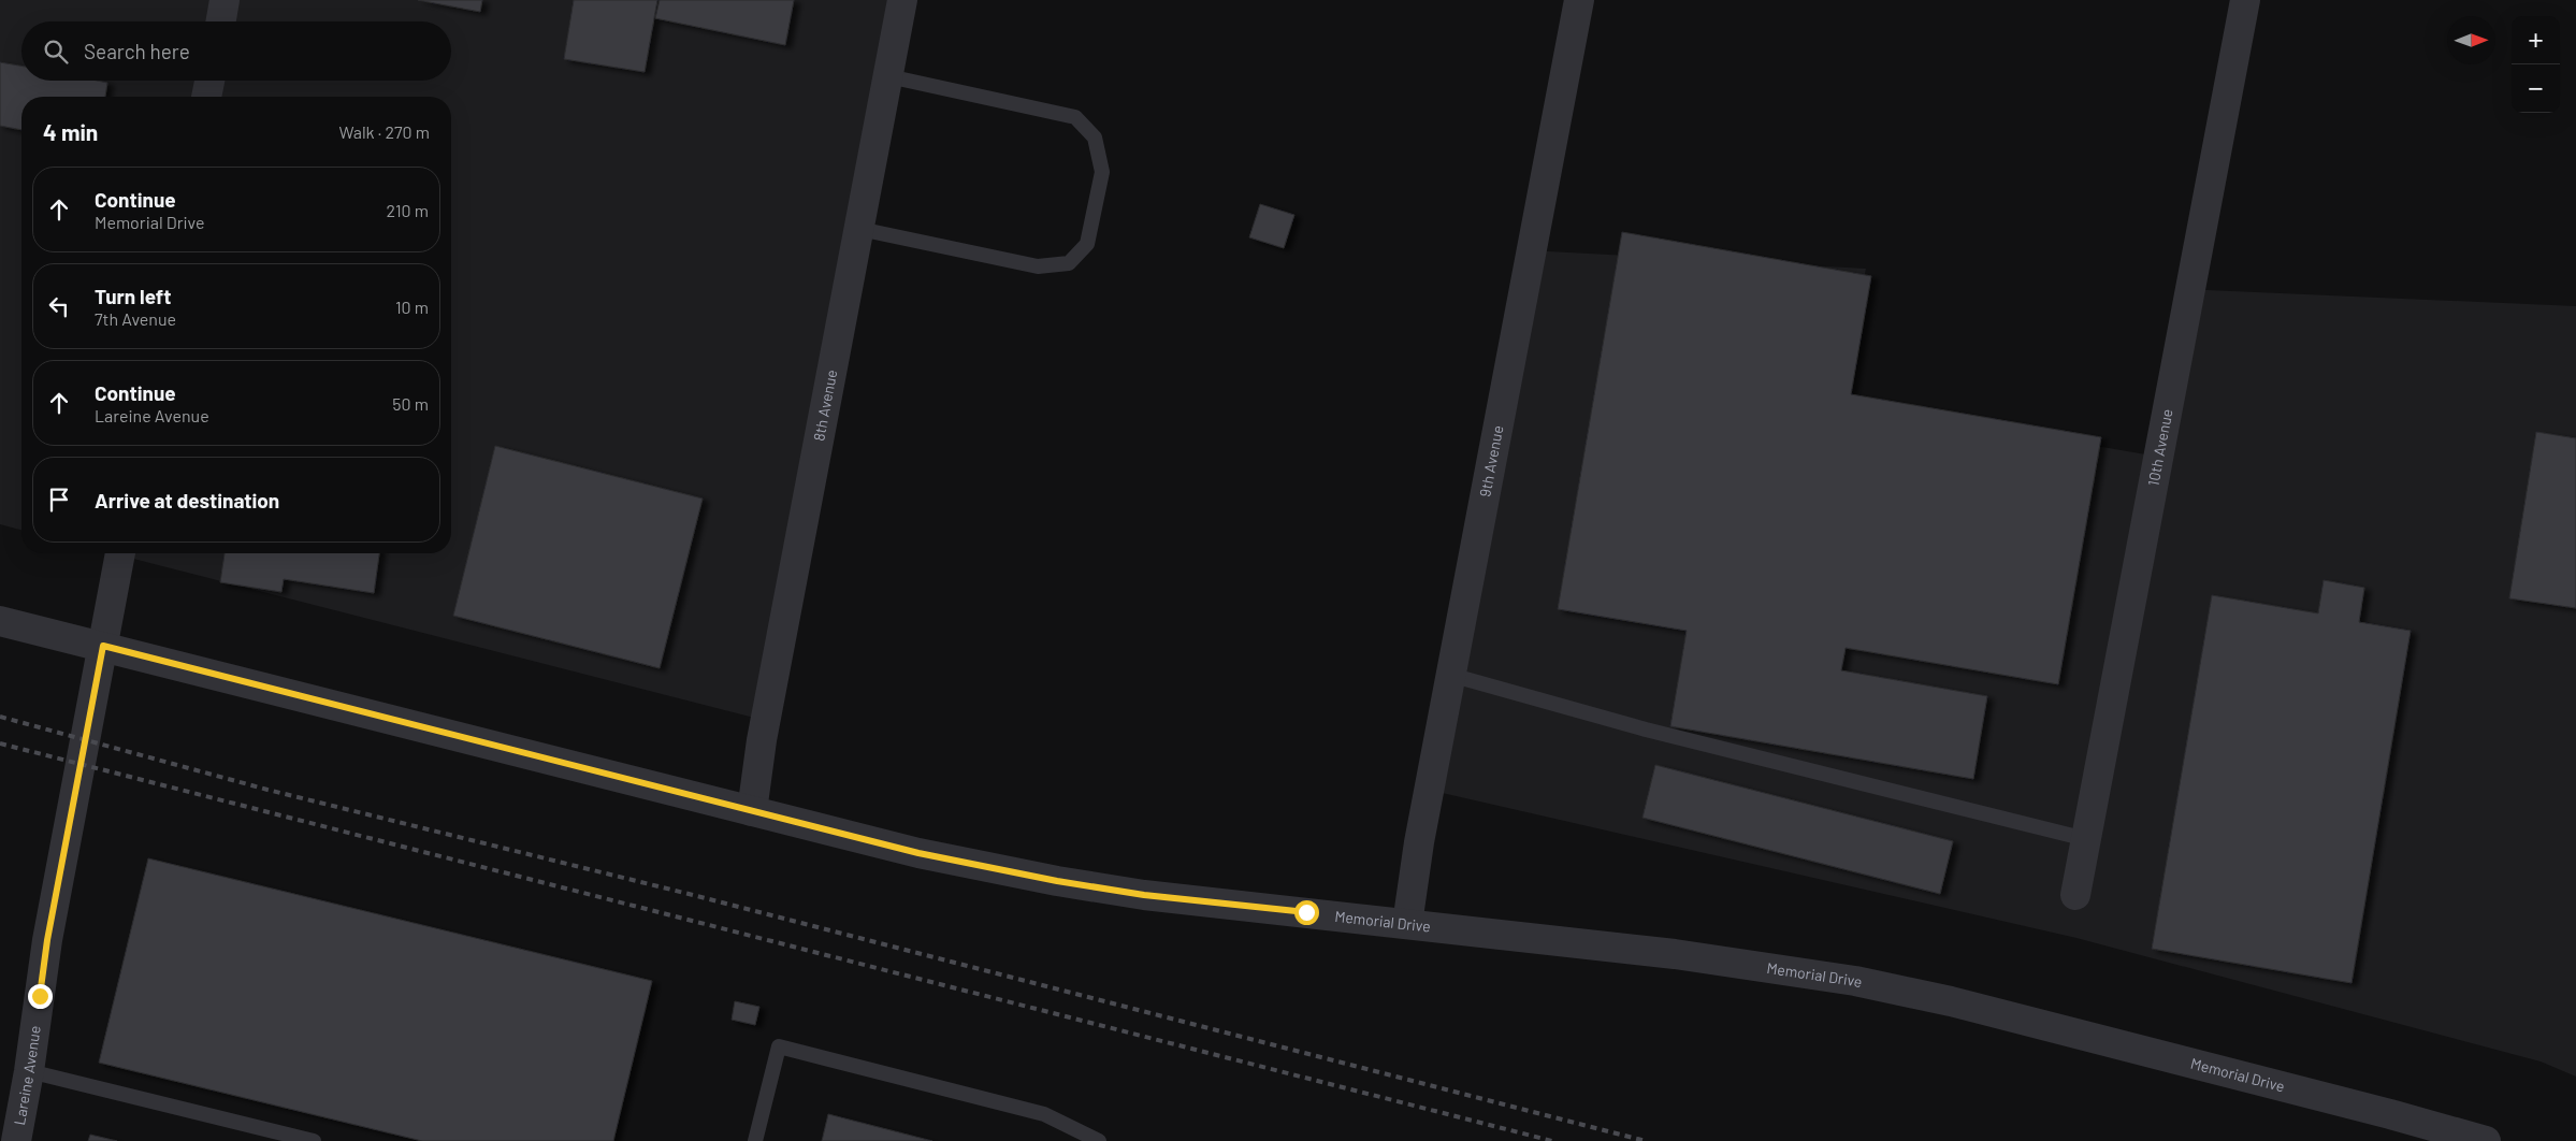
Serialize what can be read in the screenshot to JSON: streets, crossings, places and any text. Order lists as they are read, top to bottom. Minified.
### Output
{"streets":{"street":["8th Avenue","10th Avenue","9th Avenue","Memorial Drive","Lareine Avenue"]},"crossings":[["8th Avenue","Memorial Drive"],["9th Avenue","Memorial Drive"],["Memorial Drive","Lareine Avenue"]],"north":"right","page":{"map_buttons":["+","−"],"search":"Search here","heading":["4 min","Walk · 270 m"],"list":[["Continue","Memorial Drive","210 m"],["Turn left","7th Avenue","10 m"],["Continue","Lareine Avenue","50 m"],"Arrive at destination"]}}
